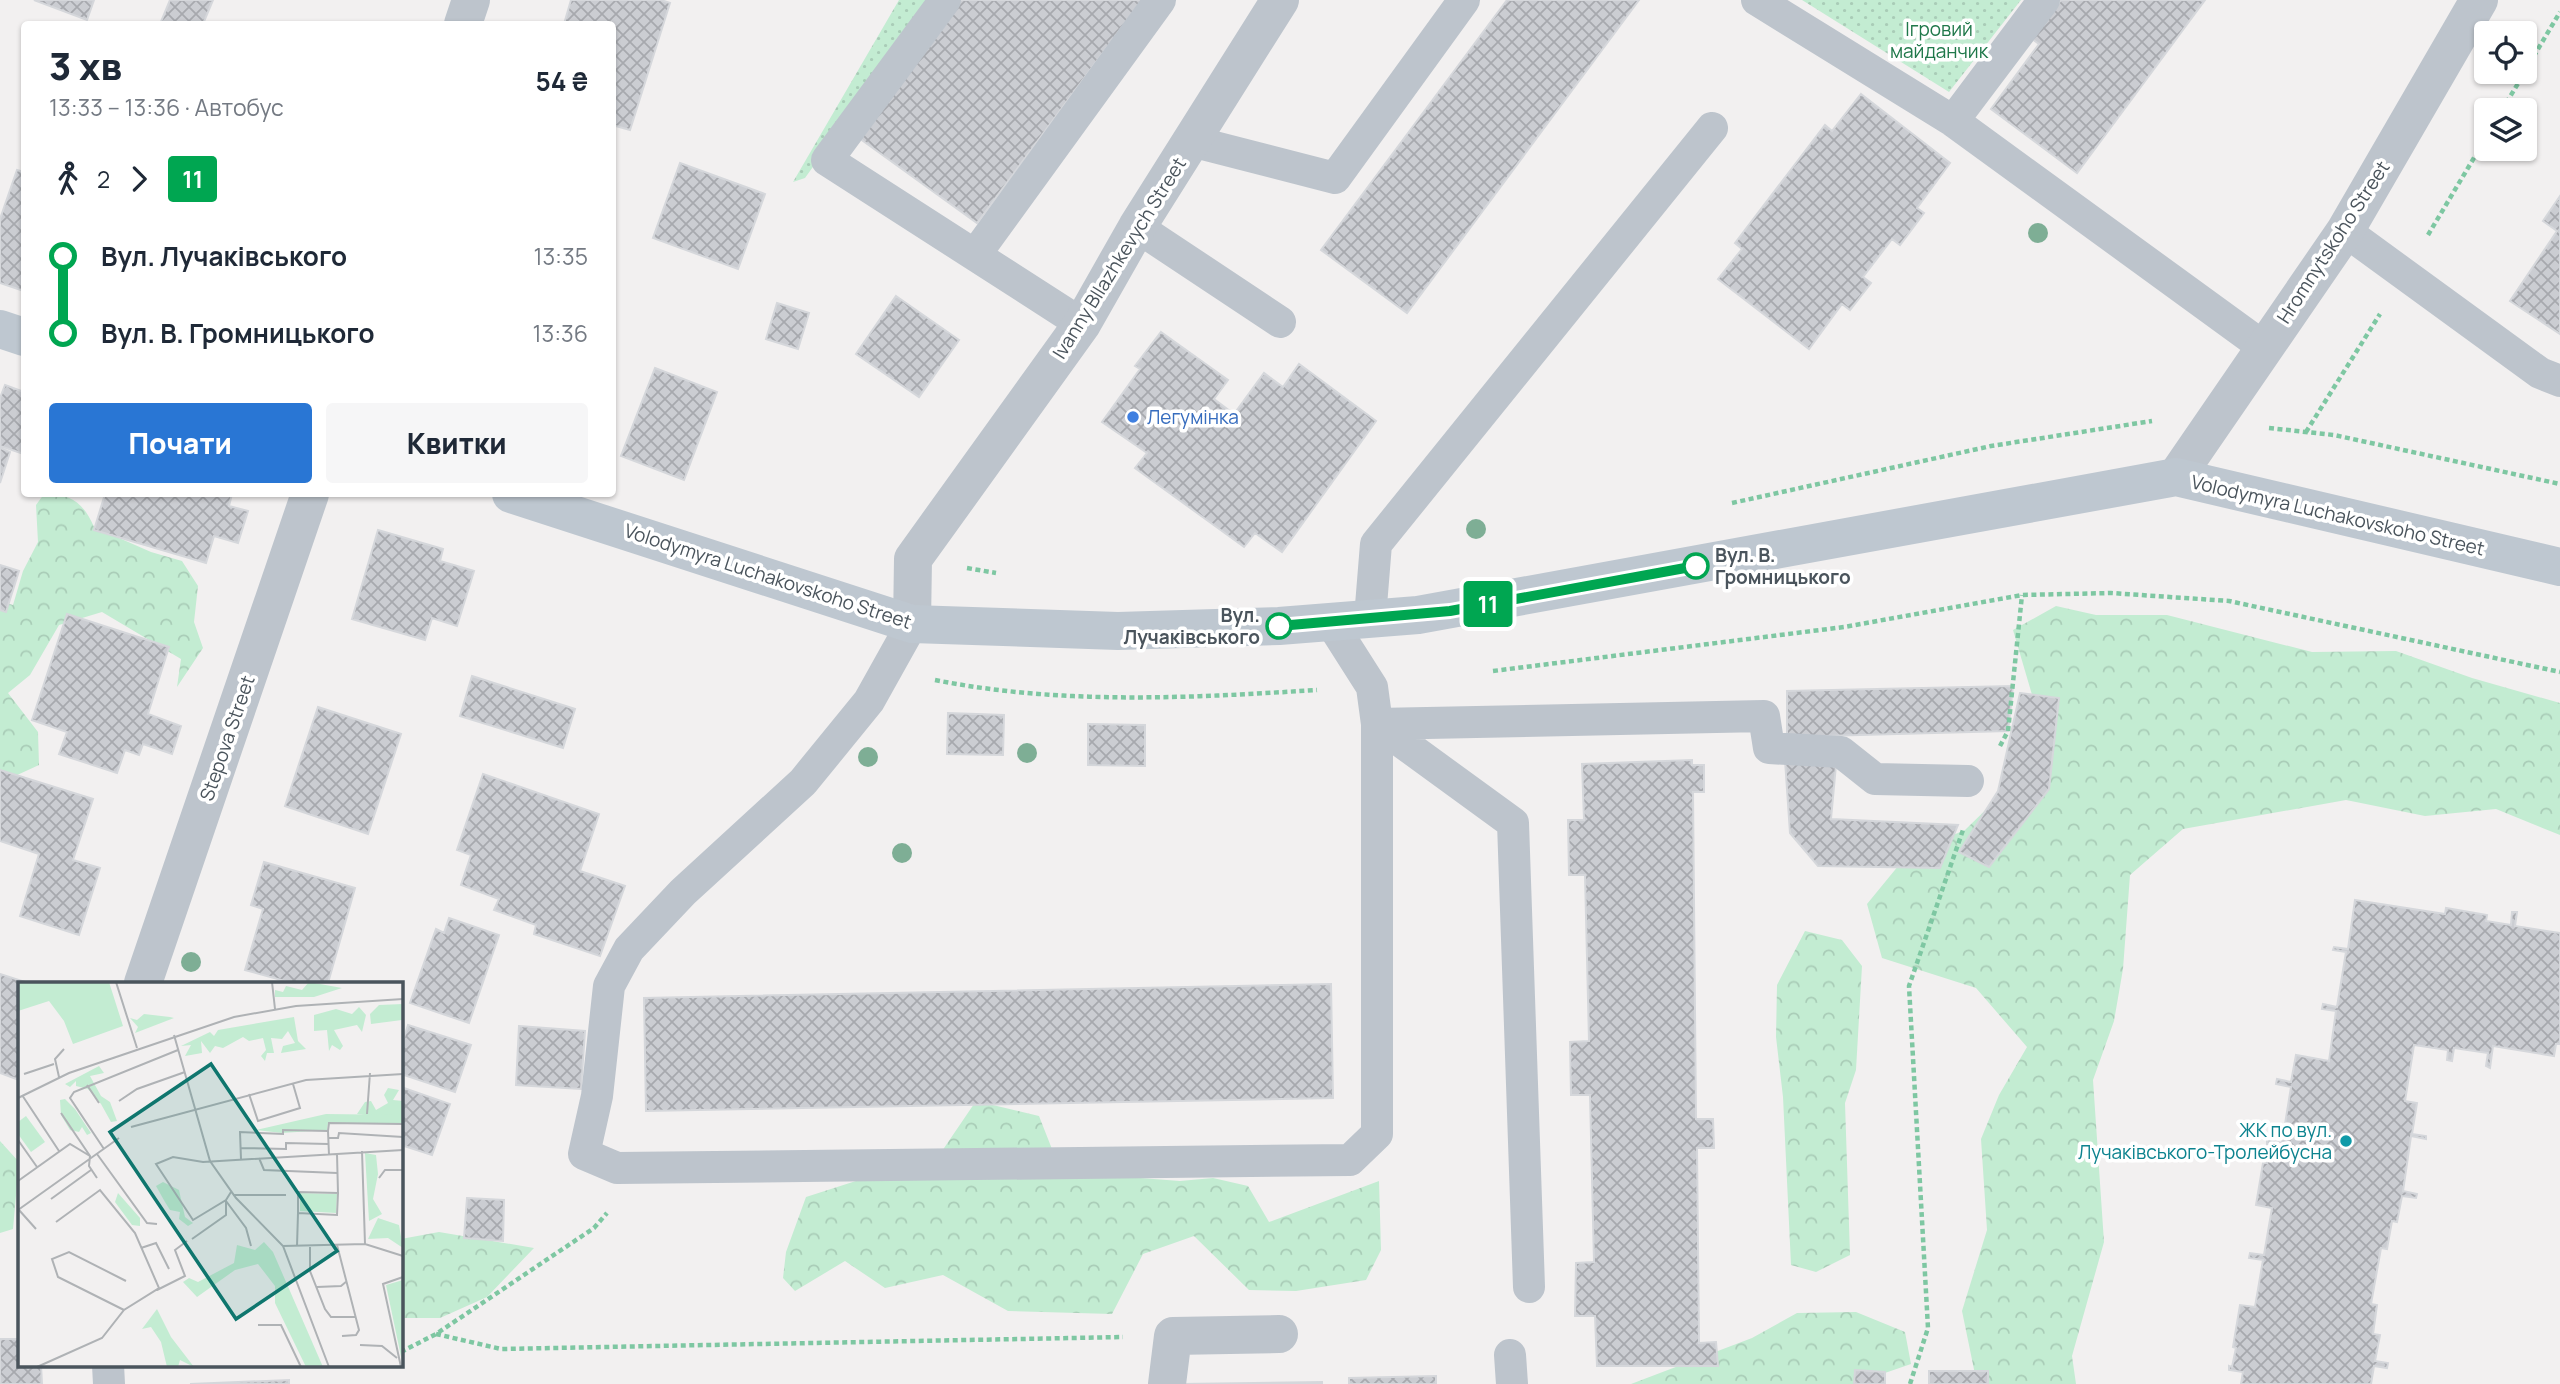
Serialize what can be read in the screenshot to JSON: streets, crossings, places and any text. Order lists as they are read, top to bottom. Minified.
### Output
{"streets":{"main road":["Volodymyra Luchakovskoho Street"],"street":["Hromnytskoho Street","Ivanny Bllazhkevych Street","Stepova Street"]},"crossings":[["Hromnytskoho Street","Volodymyra Luchakovskoho Street"]],"parks":["Ігровий майданчик"],"places":["Легумінка","Вул. В. Громницького","Вул. Лучаківського","ЖК по вул. Лучаківського-Тролейбусна"],"lines":["bus line 11"],"page":{"on_map":"11","heading":["3 хв","13:33 – 13:36 · Автобус","54 ₴"],"legs":["2","11"],"list":[{"name":"Вул. Лучаківського","value":"13:35"},{"name":"Вул. В. Громницького","value":"13:36"}],"buttons":["Почати","Квитки"]}}
